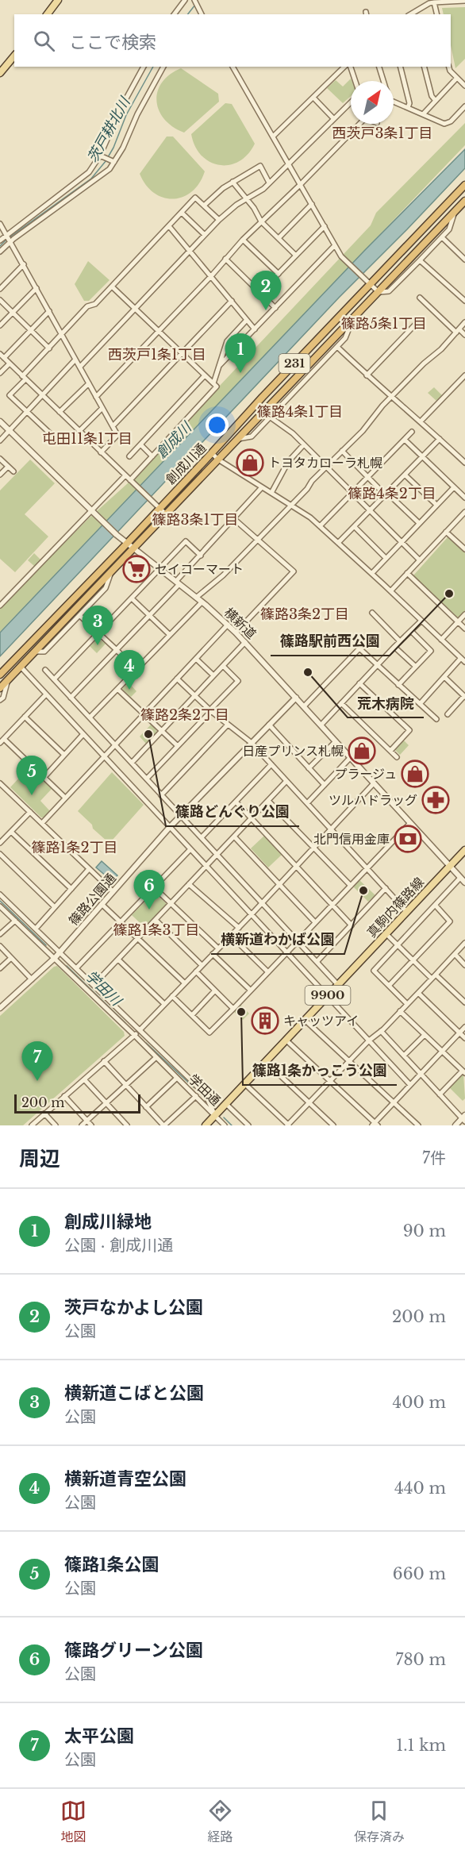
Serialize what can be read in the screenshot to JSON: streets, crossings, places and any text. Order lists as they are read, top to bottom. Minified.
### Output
{"streets":{"highway":["231","創成川通"],"main road":["真駒内篠路線","9900"],"street":["横新道","篠路公園通","学田通"]},"crossings":[["創成川通","横新道"],["横新道","篠路公園通"],["横新道","真駒内篠路線"],["篠路公園通","学田通"],["真駒内篠路線","学田通"]],"districts":["西茨戸3条1丁目","篠路5条1丁目","西茨戸1条1丁目","篠路4条1丁目","屯田11条1丁目","篠路4条2丁目","篠路3条1丁目","篠路3条2丁目","篠路2条2丁目","篠路1条2丁目","篠路1条3丁目"],"water":["茨戸耕北川","創成川","学田川"],"places":{"shop":["トヨタカローラ札幌","日産プリンス札幌","プラージュ"],"supermarket":["セイコーマート"],"other":["篠路駅前西公園","荒木病院","篠路どんぐり公園","横新道わかば公園","篠路1条かっこう公園"],"pharmacy":["ツルハドラッグ"],"bank":["北門信用金庫"],"building":["キャッツアイ"]},"scale_bar":"200 m","north":"top right","page":{"search":"ここで検索","pins":["2","1","3","4","5","6","7"],"scale":"200 m","heading":["周辺","7件"],"list":[{"mark":"1","name":"創成川緑地","note":"公園 · 創成川通","value":"90 m"},{"mark":"2","name":"茨戸なかよし公園","note":"公園","value":"200 m"},{"mark":"3","name":"横新道こばと公園","note":"公園","value":"400 m"},{"mark":"4","name":"横新道青空公園","note":"公園","value":"440 m"},{"mark":"5","name":"篠路1条公園","note":"公園","value":"660 m"},{"mark":"6","name":"篠路グリーン公園","note":"公園","value":"780 m"},{"mark":"7","name":"太平公園","note":"公園","value":"1.1 km"}],"nav":["地図","経路","保存済み"]}}
